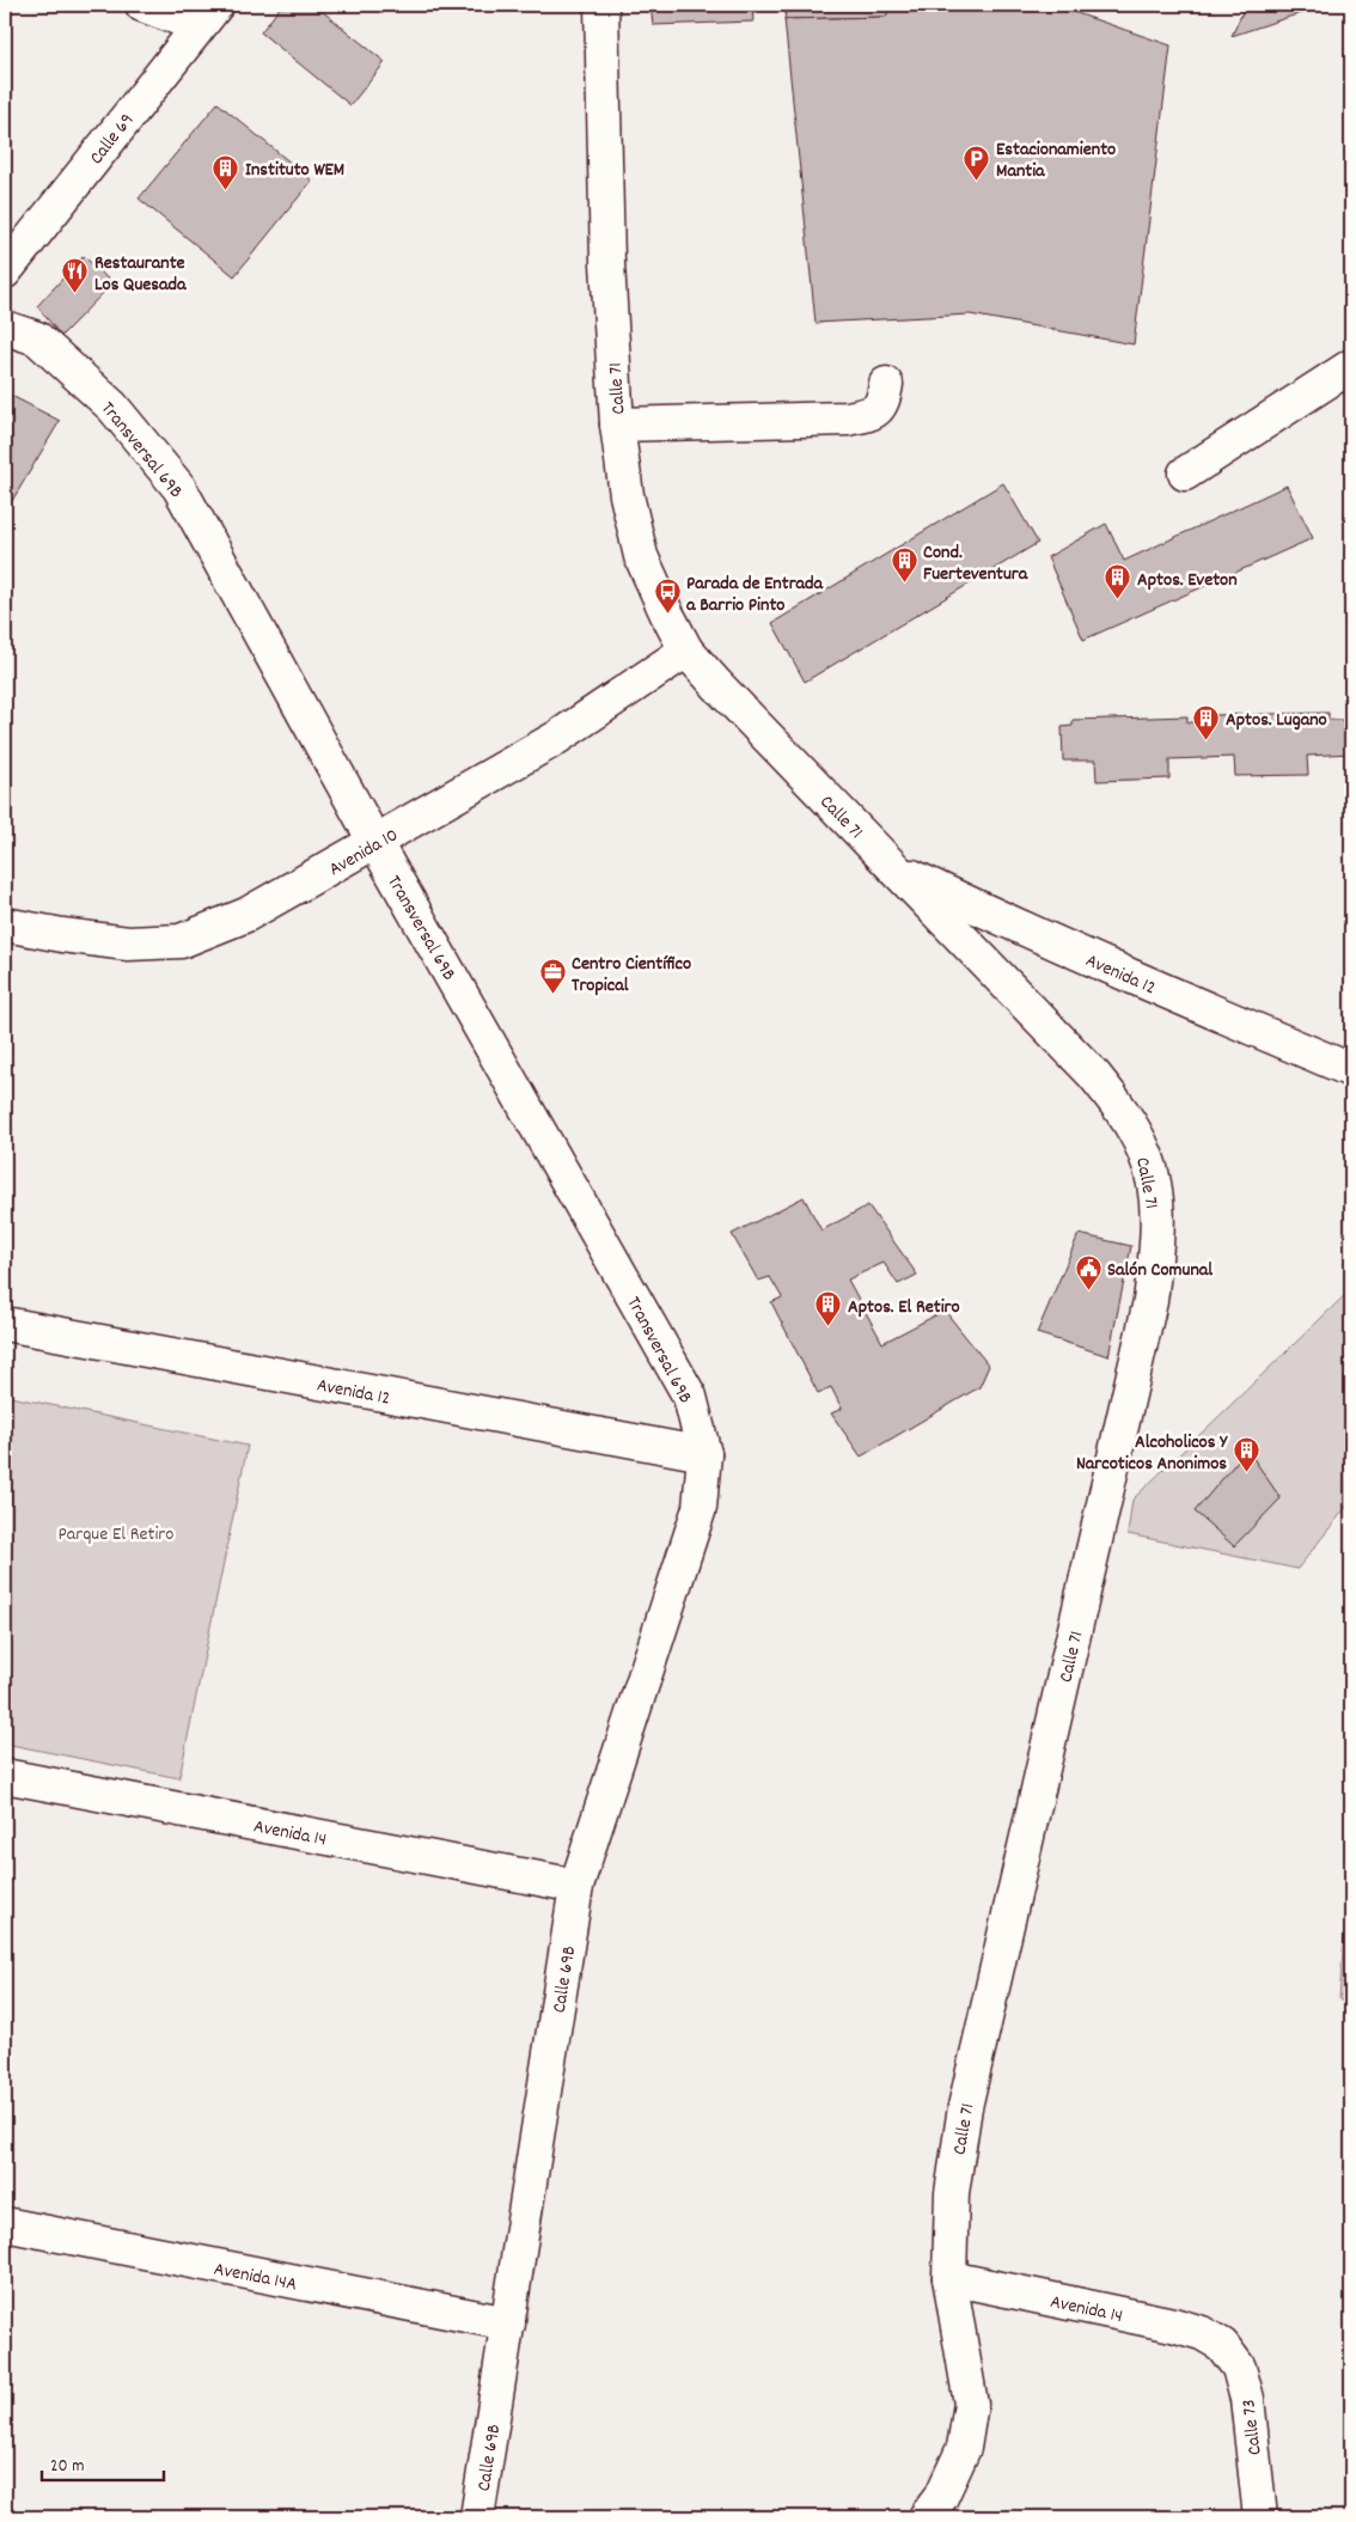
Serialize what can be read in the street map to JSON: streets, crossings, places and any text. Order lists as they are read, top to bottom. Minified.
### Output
{"streets":{"street":["Calle 69","Calle 71","Transversal 69B","Avenida 10","Avenida 12","Avenida 14","Calle 69B","Avenida 14A","Calle 73"]},"crossings":[["Calle 71","Avenida 10"],["Calle 71","Avenida 12"],["Calle 71","Avenida 14"],["Transversal 69B","Avenida 10"],["Transversal 69B","Avenida 12"],["Transversal 69B","Calle 69B"],["Avenida 12","Calle 69B"],["Avenida 14","Calle 69B"],["Avenida 14","Calle 73"],["Calle 69B","Avenida 14A"]],"parks":["Parque El Retiro"],"places":{"parking":["Estacionamiento Mantia"],"building":["Instituto WEM","Cond. Fuerteventura","Aptos. Eveton","Aptos. Lugano","Aptos. El Retiro","Alcoholicos Y Narcoticos Anonimos"],"restaurant":["Restaurante Los Quesada"],"bus stop":["Parada de Entrada a Barrio Pinto"],"office":["Centro Científico Tropical"],"public building":["Salón Comunal"]},"scale_bar":"20 m"}
